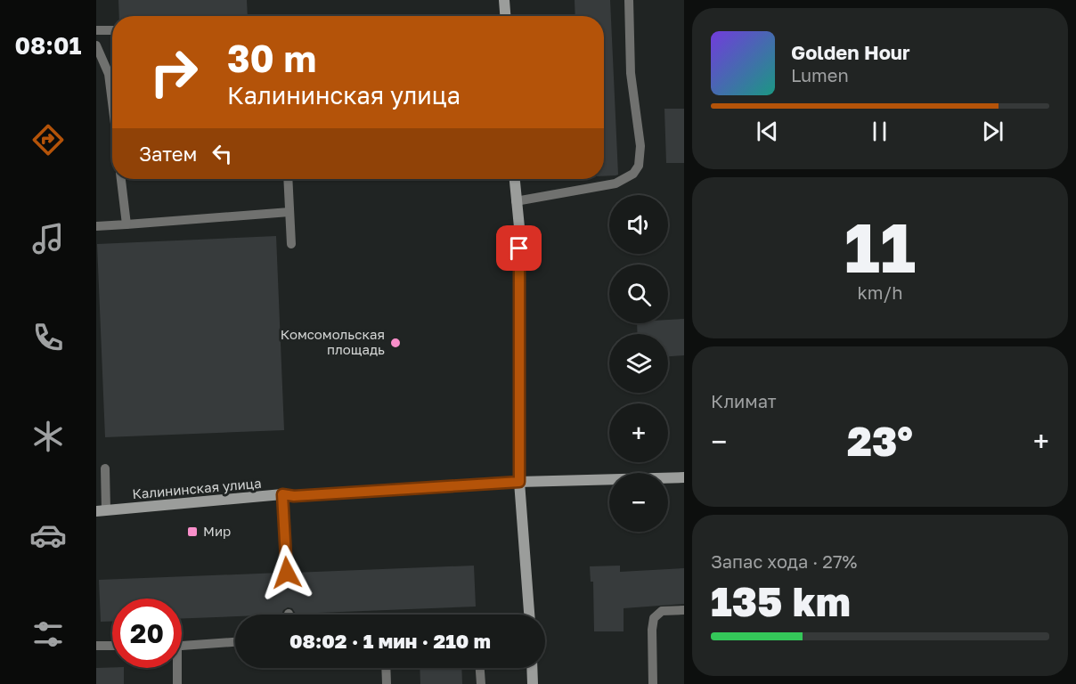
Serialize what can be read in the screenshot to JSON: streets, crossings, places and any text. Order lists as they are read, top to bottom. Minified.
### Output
{"streets":{"main road":["Калининская улица"]},"places":{"other":["Комсомольская площадь"],"transit":["Мир"]},"page":{"tabs":"08:01","turn":["30 m","Калининская улица"],"song":["Golden Hour","Lumen"],"then":"Затем","tile":[["11","km/h"],"Климат",["Запас хода · 27%","135 km"]],"map_buttons":["+","−"],"heat":["−","23°","+"],"limit":"20","trip":"08:02 · 1 мин · 210 m"}}
